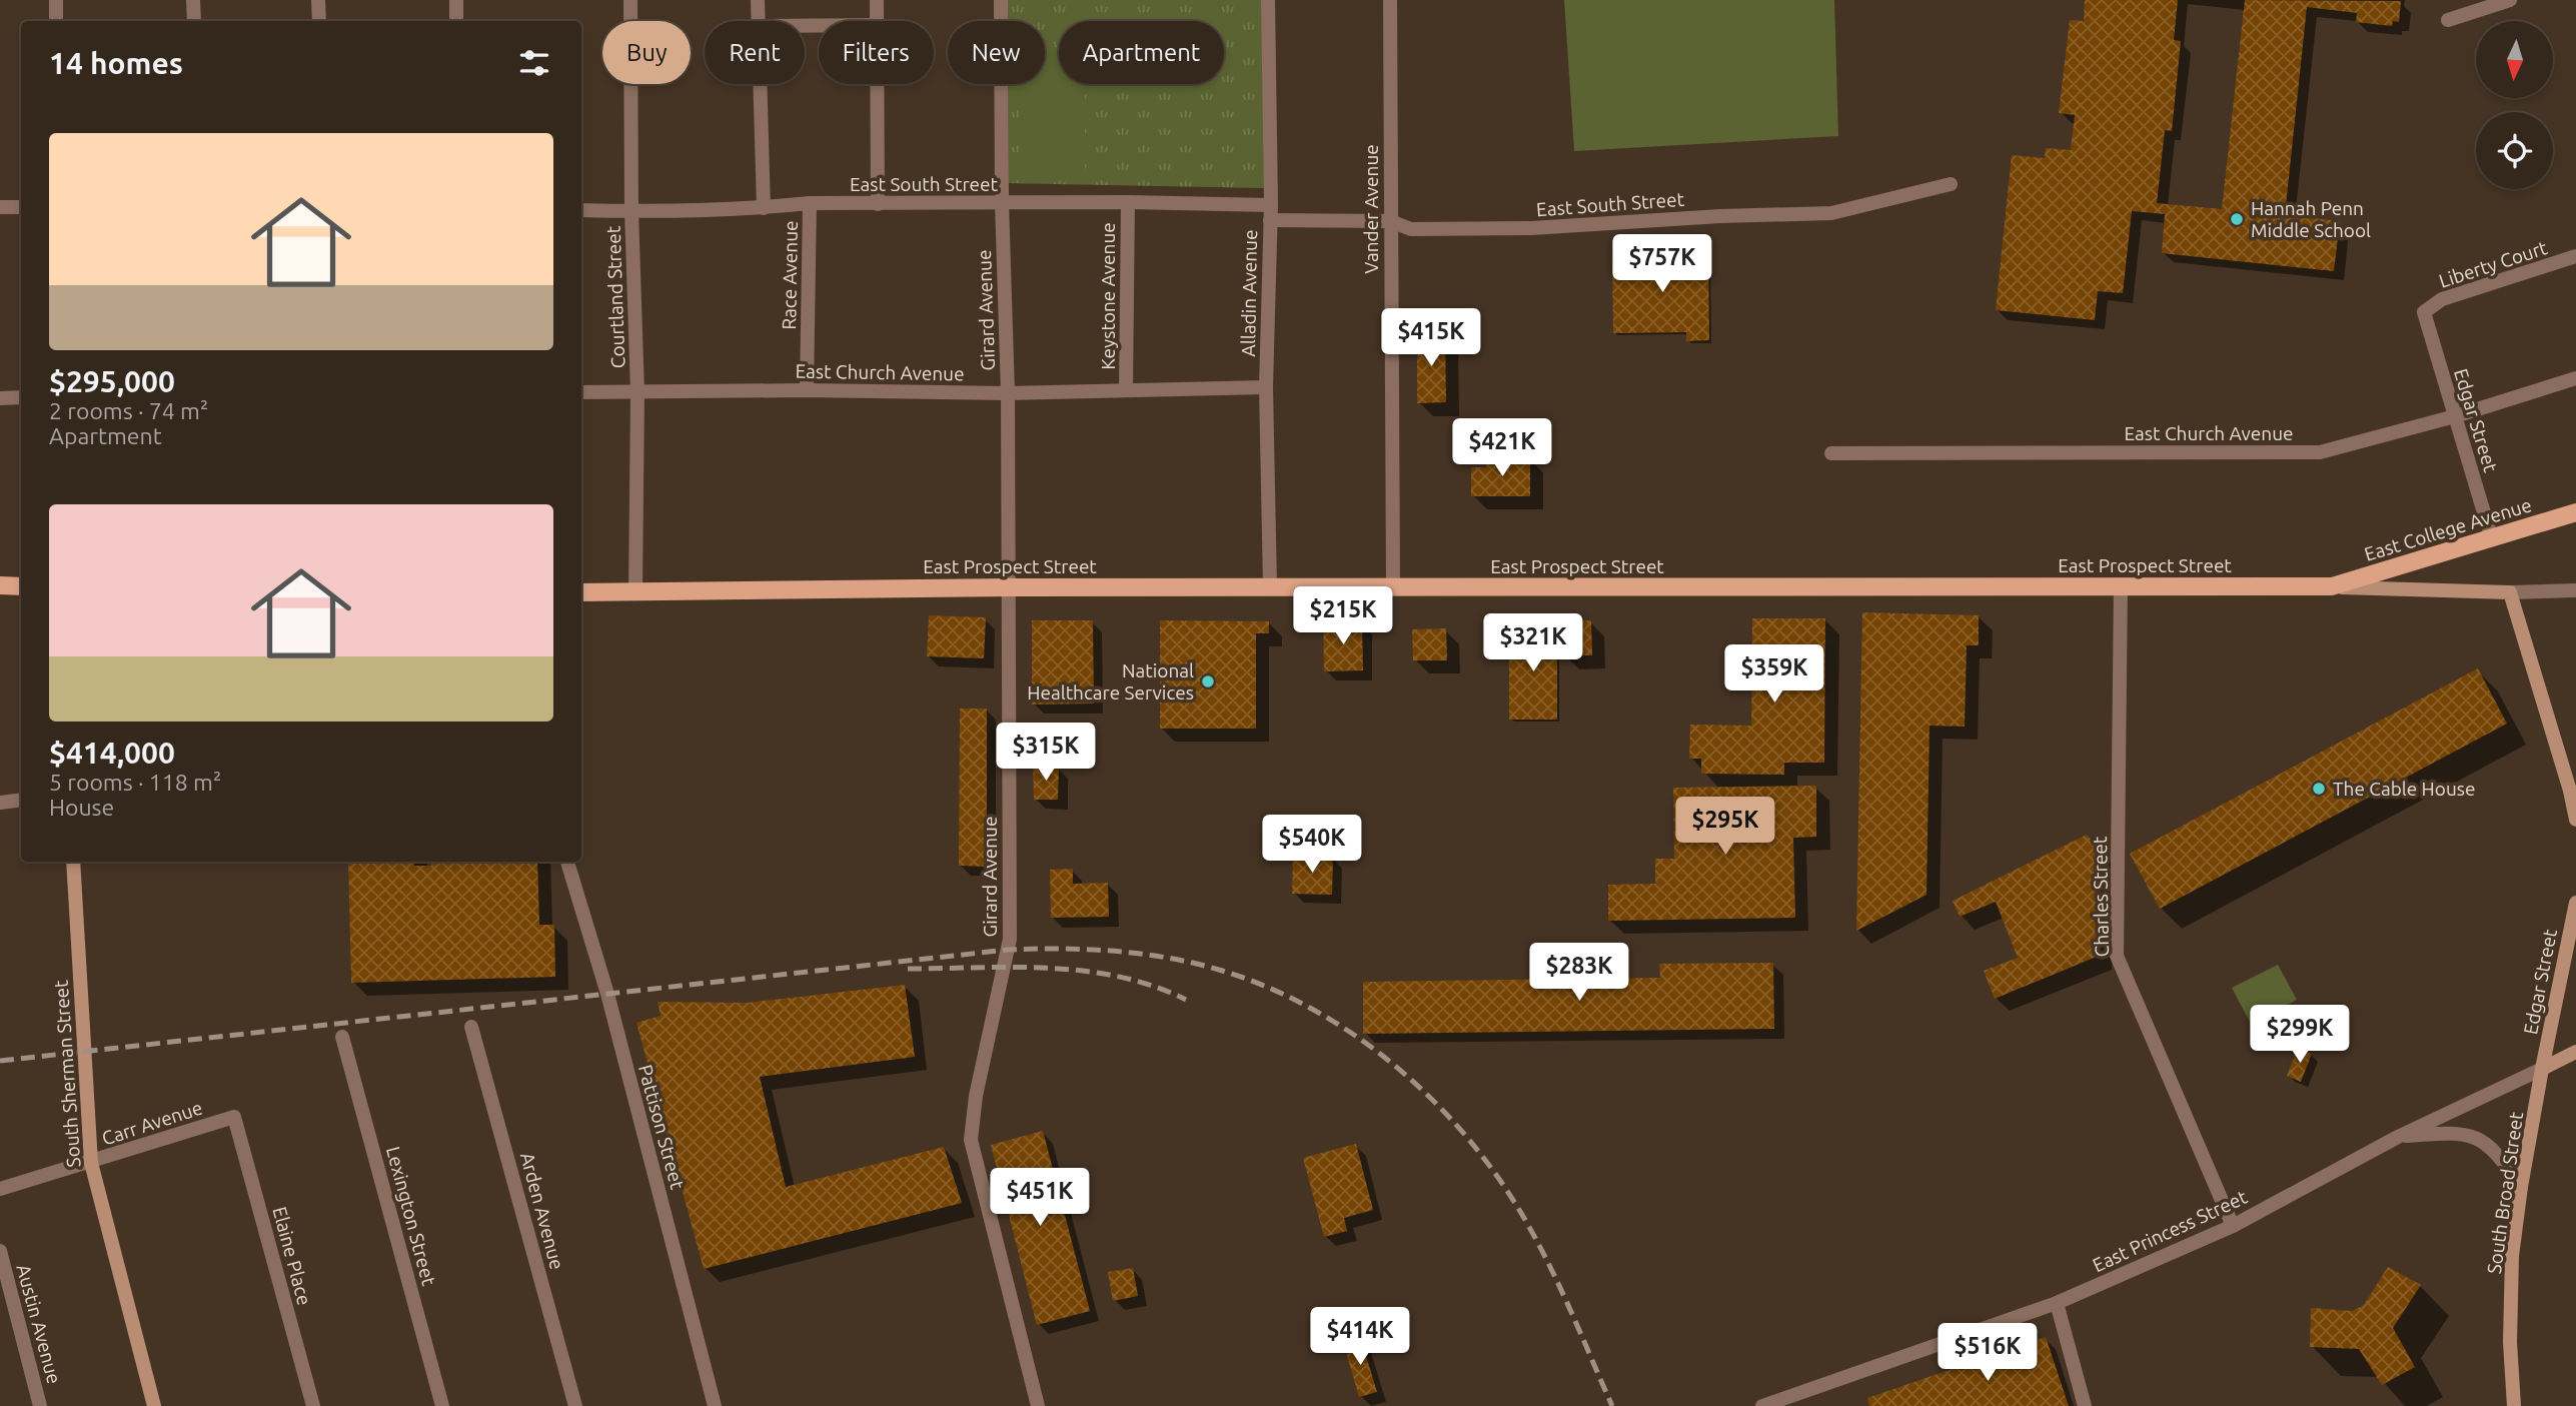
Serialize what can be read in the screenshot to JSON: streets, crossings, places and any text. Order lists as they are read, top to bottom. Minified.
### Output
{"streets":{"main road":["East College Avenue","East Prospect Street"],"street":["East South Street","Vander Avenue","Liberty Court","Race Avenue","Alladin Avenue","Keystone Avenue","Courtland Street","Girard Avenue","East Church Avenue","Edgar Street","Charles Street","South Sherman Street","Carr Avenue","Pattison Street","South Broad Street","Arden Avenue","Lexington Street","East Princess Street","Elaine Place","Austin Avenue"]},"crossings":[["East South Street","Vander Avenue"],["East South Street","Race Avenue"],["East South Street","Alladin Avenue"],["East South Street","Keystone Avenue"],["East South Street","Courtland Street"],["East South Street","Girard Avenue"],["Vander Avenue","East Prospect Street"],["Liberty Court","Edgar Street"],["Race Avenue","East Church Avenue"],["Alladin Avenue","East Church Avenue"],["Alladin Avenue","East Prospect Street"],["Keystone Avenue","East Church Avenue"],["Courtland Street","East Church Avenue"],["Courtland Street","East Prospect Street"],["Girard Avenue","East Church Avenue"],["Girard Avenue","East Prospect Street"],["East Church Avenue","Edgar Street"],["Edgar Street","East College Avenue"],["Edgar Street","South Broad Street"],["Edgar Street","East Princess Street"],["East College Avenue","East Prospect Street"],["East Prospect Street","Charles Street"],["Charles Street","East Princess Street"],["South Sherman Street","Carr Avenue"],["Carr Avenue","Elaine Place"],["South Broad Street","East Princess Street"]],"places":["Hannah Penn Middle School","National Healthcare Services","The Cable House"],"north":"bottom","page":{"chip":["Buy","Rent","Filters","New","Apartment"],"heading":"14 homes","list":[{"name":"$295,000","note":"2 rooms · 74 m² · Apartment"},{"name":"$414,000","note":"5 rooms · 118 m² · House"}],"price":["$757K","$415K","$421K","$215K","$321K","$359K","$315K","$295K","$540K","$283K","$299K","$451K","$414K","$516K"]}}
